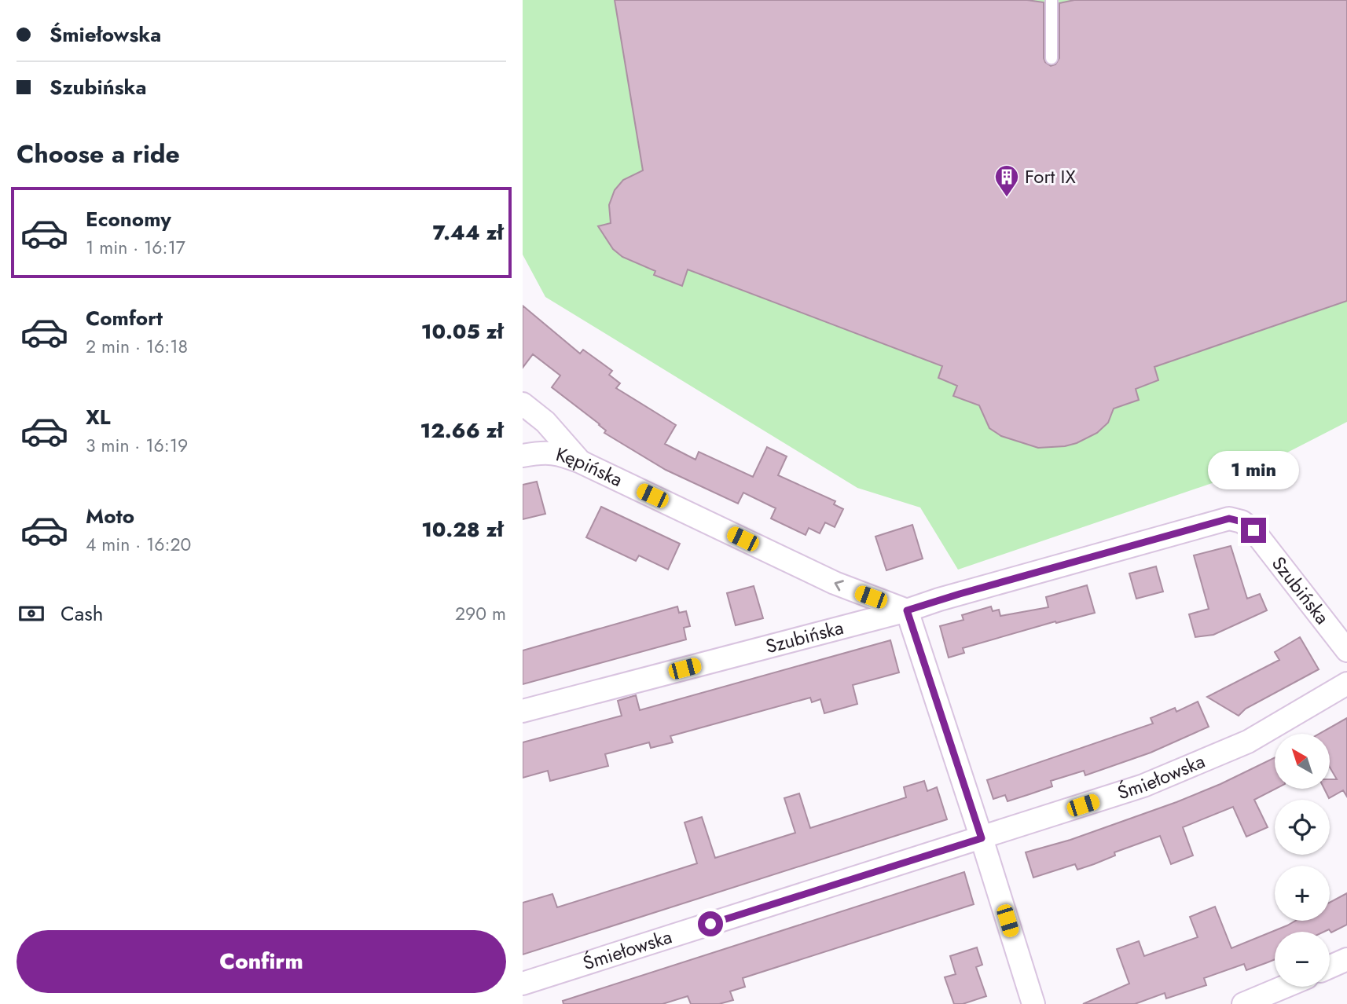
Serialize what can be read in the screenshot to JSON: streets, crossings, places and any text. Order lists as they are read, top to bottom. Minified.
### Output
{"streets":{"street":["Kępińska","Szubińska","Śmiełowska"]},"crossings":[["Kępińska","Szubińska"]],"one_way":["Kępińska"],"places":{"building":["Fort IX"]},"north":"top left","page":{"banner":["Śmiełowska","Szubińska"],"heading":"Choose a ride","list":[{"name":"Economy","note":"1 min · 16:17","value":"7.44 zł"},{"name":"Comfort","note":"2 min · 16:18","value":"10.05 zł"},{"name":"XL","note":"3 min · 16:19","value":"12.66 zł"},{"name":"Moto","note":"4 min · 16:20","value":"10.28 zł"}],"bubble":"1 min","pay":["Cash","290 m"],"map_buttons":["+","−"],"buttons":"Confirm"}}
